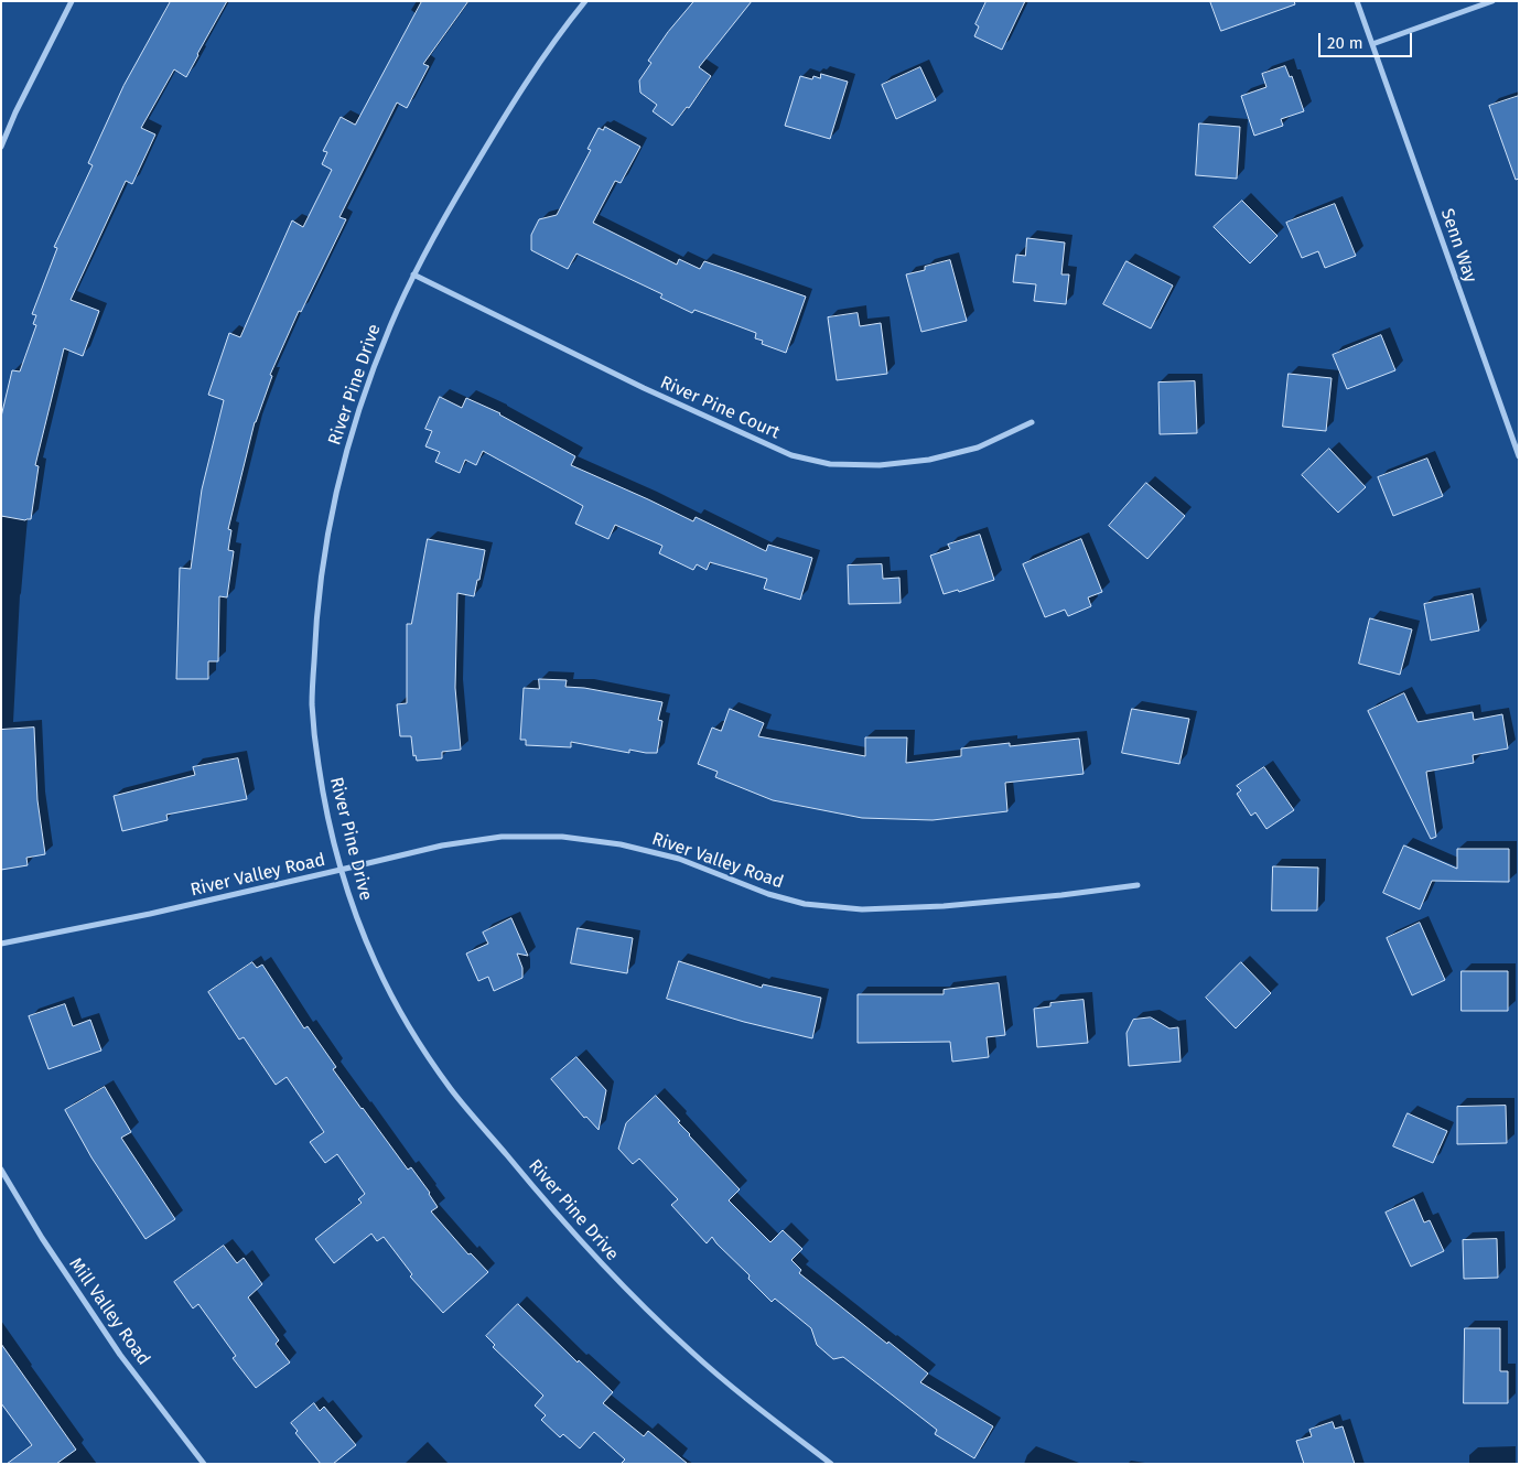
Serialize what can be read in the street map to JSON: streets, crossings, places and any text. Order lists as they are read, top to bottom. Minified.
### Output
{"streets":{"street":["Senn Way","River Pine Drive","River Pine Court","River Valley Road","Mill Valley Road"]},"crossings":[["River Pine Drive","River Pine Court"],["River Pine Drive","River Valley Road"]],"scale_bar":"20 m"}
